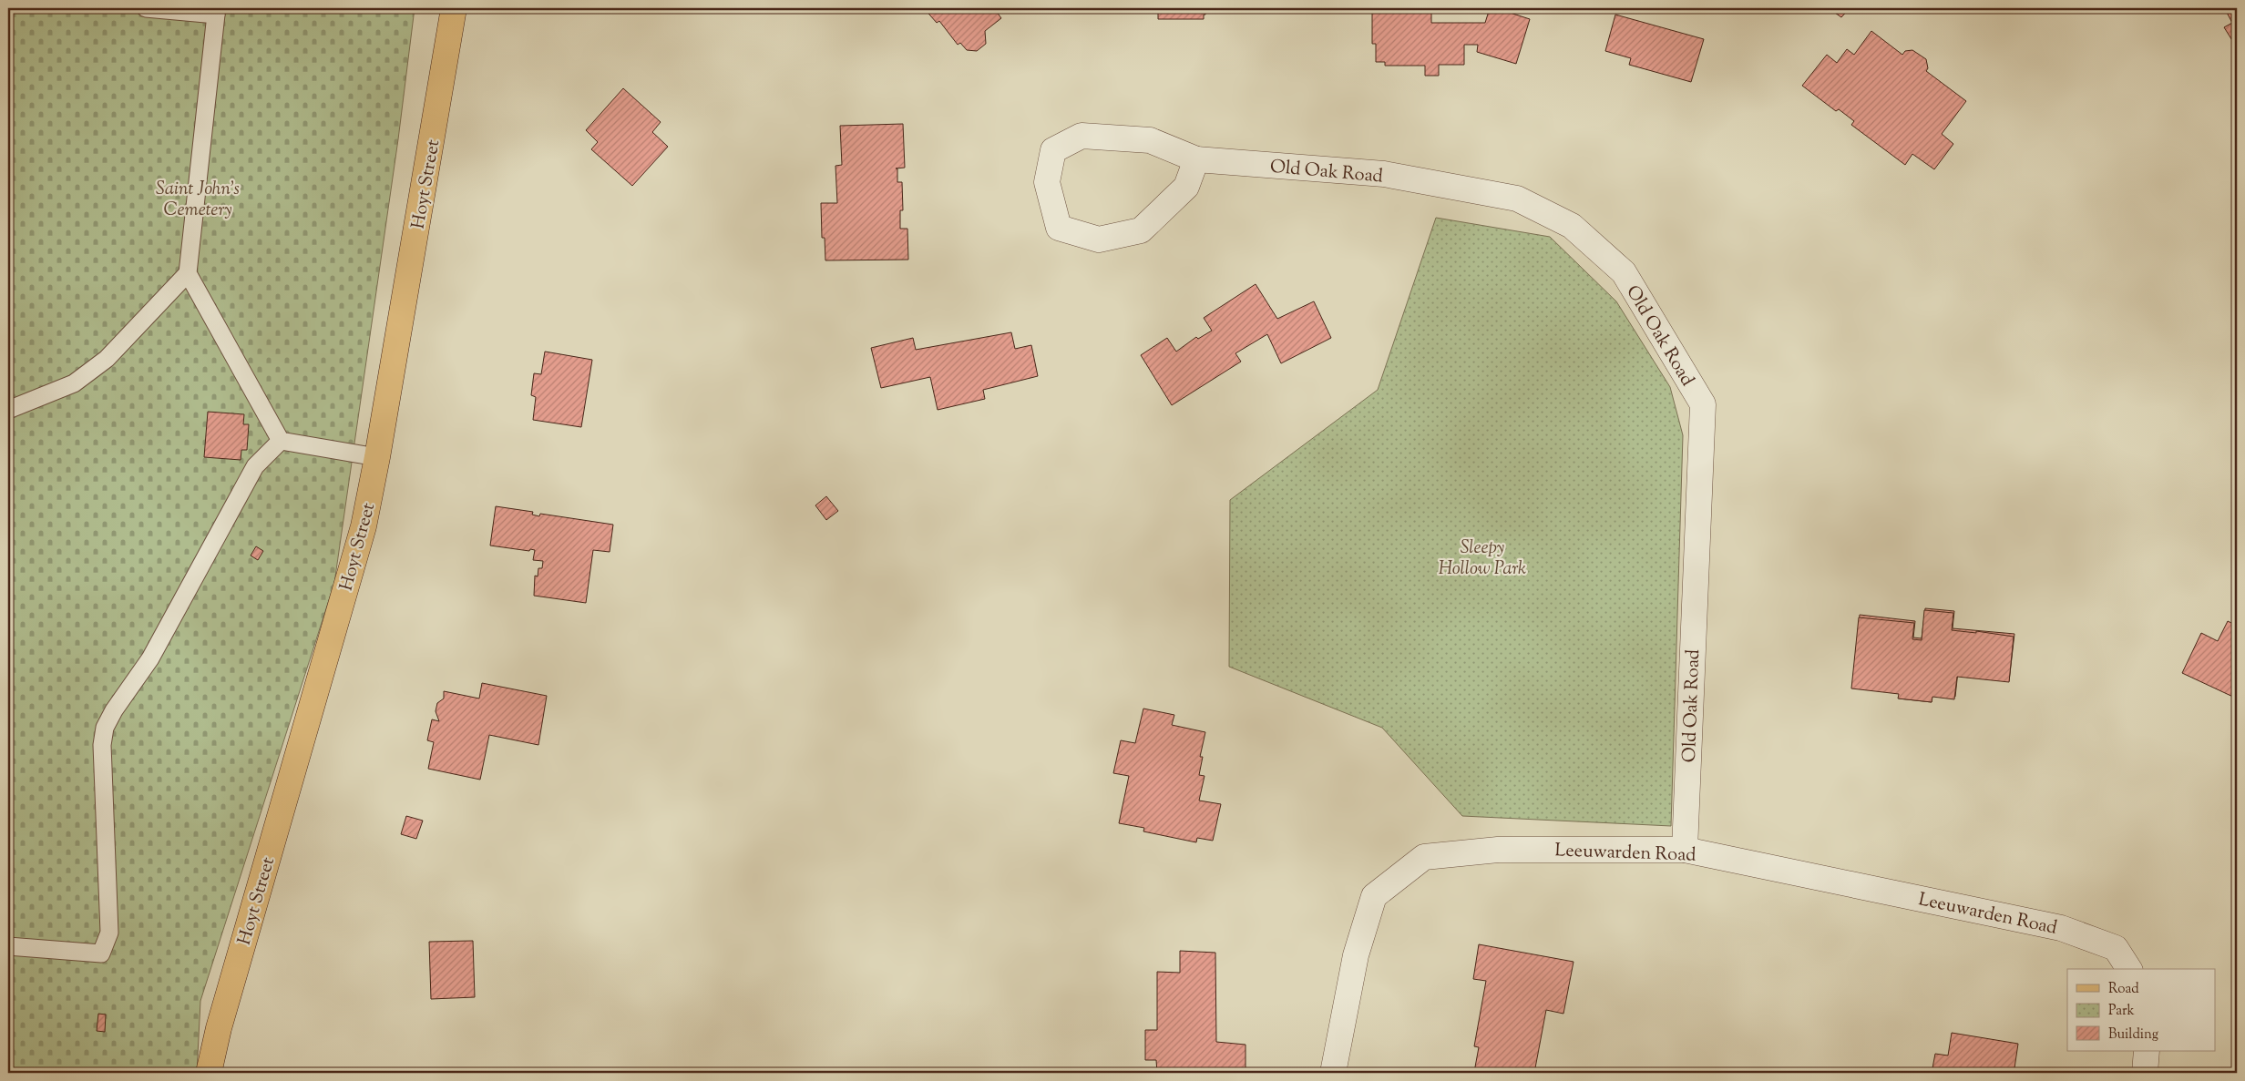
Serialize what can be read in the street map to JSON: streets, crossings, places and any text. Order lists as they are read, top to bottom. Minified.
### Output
{"streets":{"main road":["Hoyt Street"],"street":["Old Oak Road","Leeuwarden Road"]},"crossings":[["Old Oak Road","Leeuwarden Road"]],"parks":["Saint John's Cemetery","Sleepy Hollow Park"],"legend":["Road","Park","Building"]}
